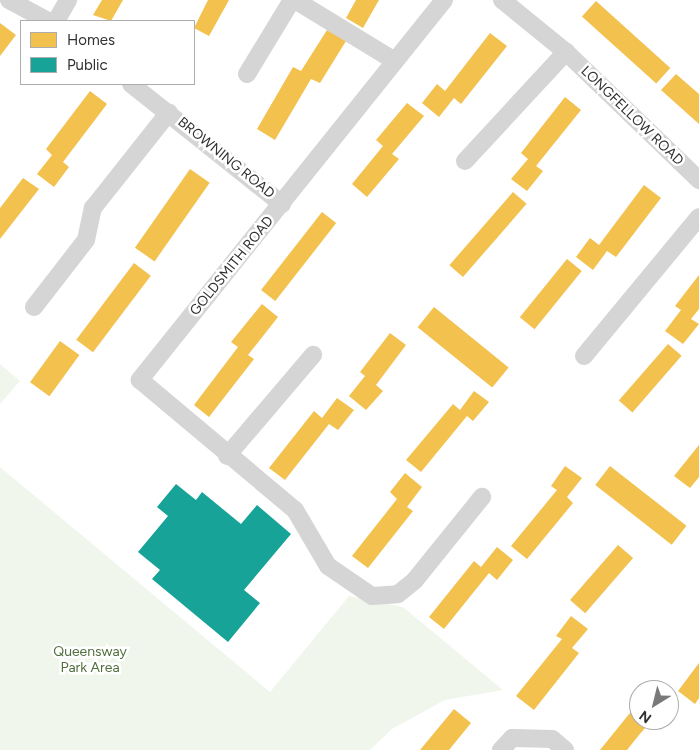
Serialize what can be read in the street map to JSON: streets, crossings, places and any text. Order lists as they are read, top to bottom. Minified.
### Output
{"streets":{"street":["LONGFELLOW ROAD","BROWNING ROAD","GOLDSMITH ROAD"]},"crossings":[["BROWNING ROAD","GOLDSMITH ROAD"]],"parks":["Queensway Park Area"],"legend":["Homes","Public"],"north":"bottom left"}
